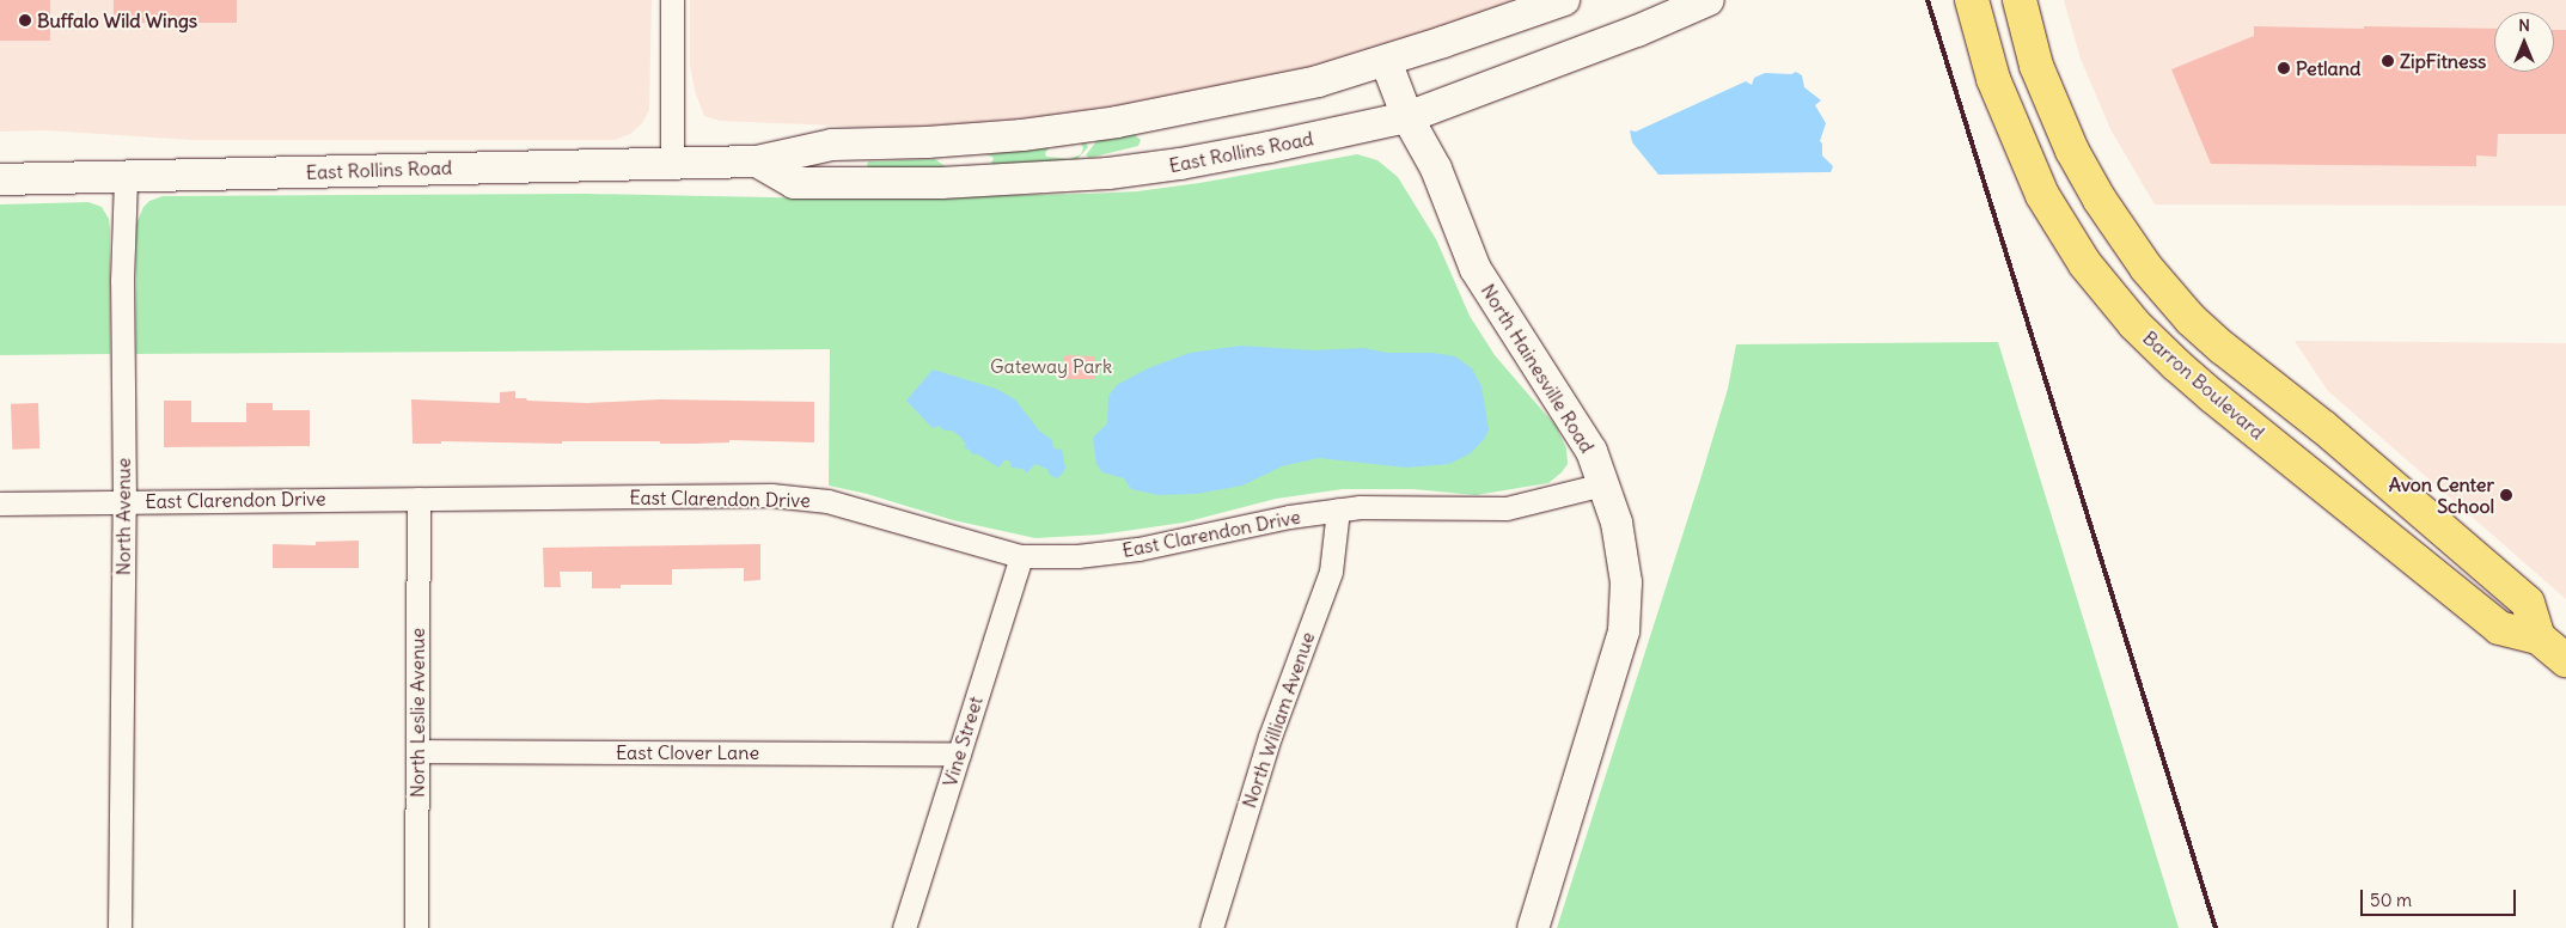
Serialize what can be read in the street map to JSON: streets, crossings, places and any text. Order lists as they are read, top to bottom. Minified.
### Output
{"streets":{"main road":["East Rollins Road","North Hainesville Road","Barron Boulevard"],"street":["East Clarendon Drive","North Avenue","North Leslie Avenue","North William Avenue","Vine Street","East Clover Lane"]},"crossings":[["East Rollins Road","North Hainesville Road"],["East Rollins Road","North Avenue"],["North Hainesville Road","East Clarendon Drive"],["East Clarendon Drive","North Avenue"],["East Clarendon Drive","North Leslie Avenue"],["East Clarendon Drive","North William Avenue"],["East Clarendon Drive","Vine Street"],["North Leslie Avenue","East Clover Lane"],["Vine Street","East Clover Lane"]],"parks":["Gateway Park"],"places":["Buffalo Wild Wings","ZipFitness","Petland","Avon Center School"],"scale_bar":"50 m","north":"top"}
